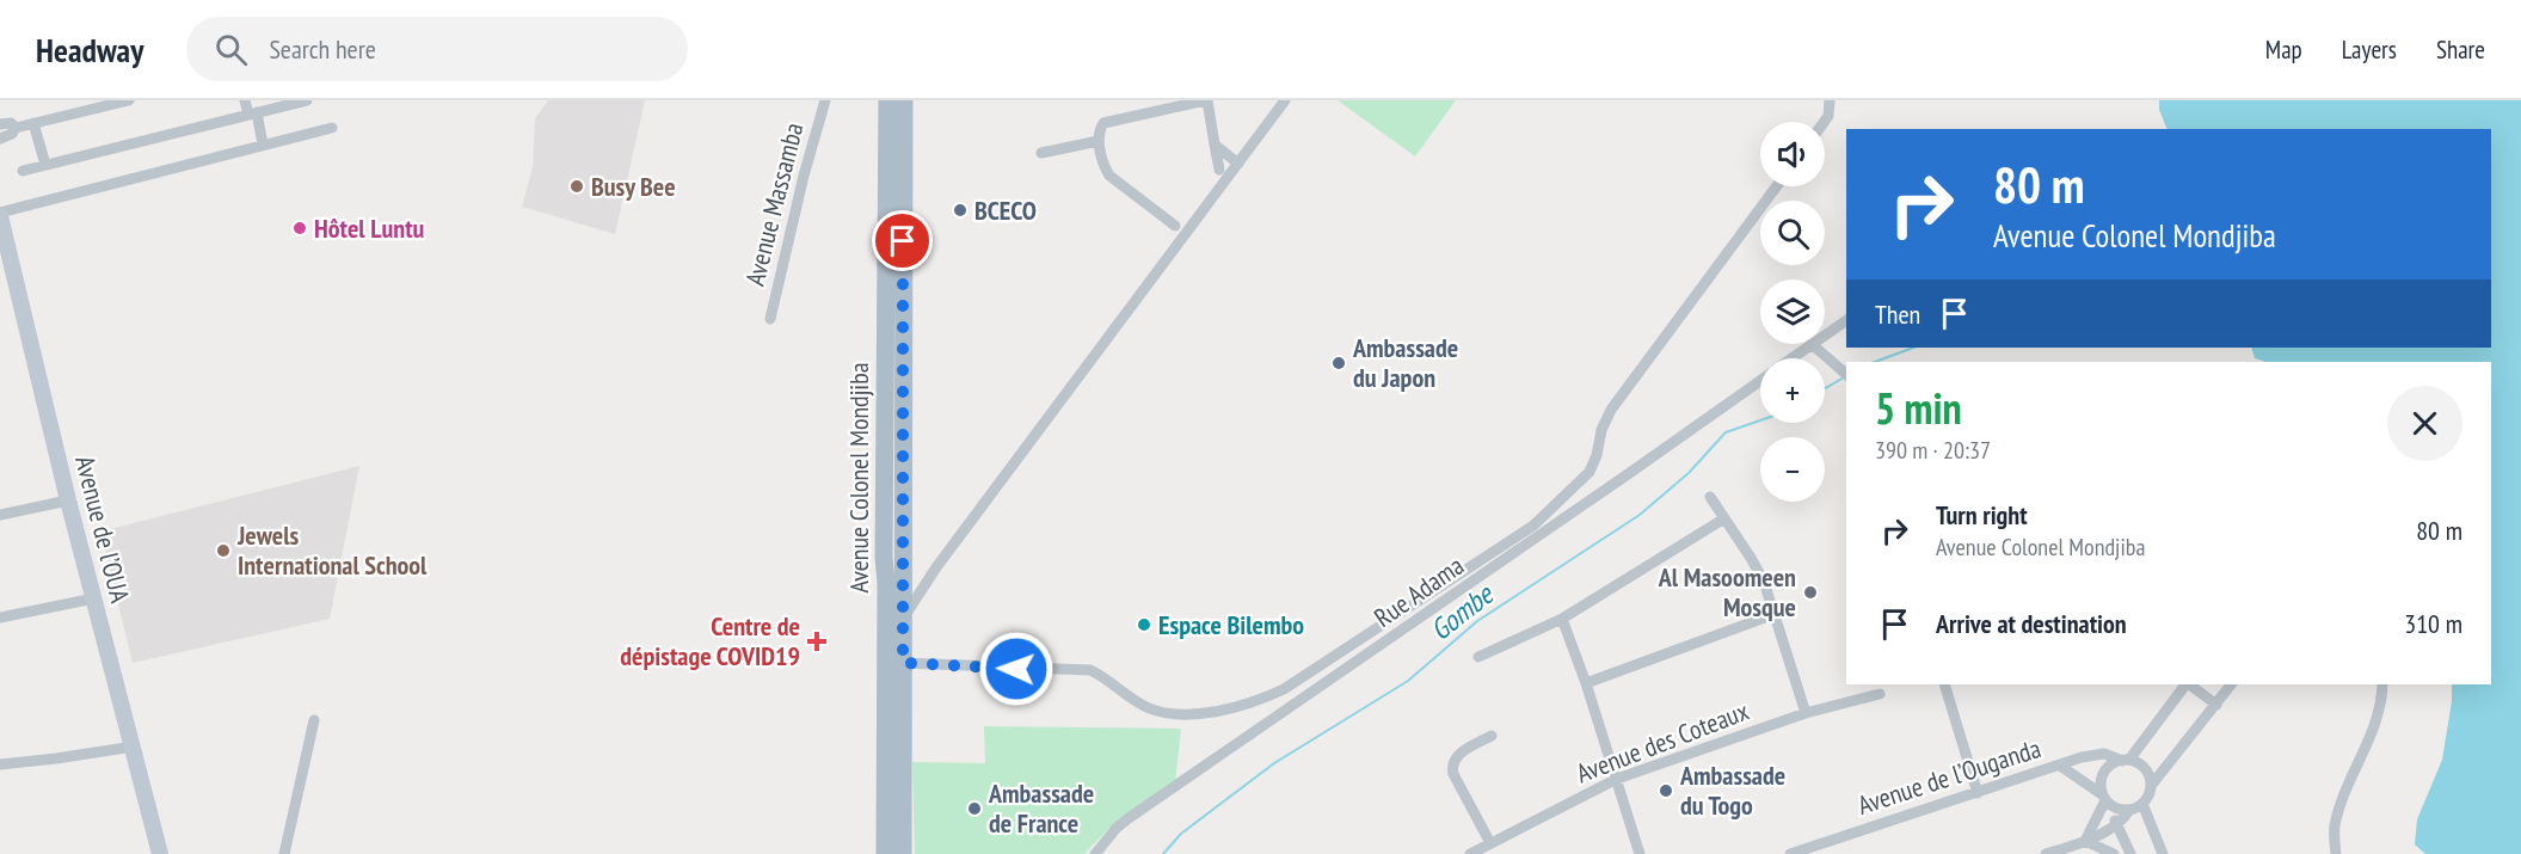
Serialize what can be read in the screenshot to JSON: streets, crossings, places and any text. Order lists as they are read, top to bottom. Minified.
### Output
{"streets":{"main road":["Avenue Colonel Mondjiba","Avenue de l’OUA"],"street":["Avenue Massamba","Rue Adama","Avenue des Coteaux","Avenue de l’Ouganda"]},"water":["Gombe"],"places":{"other":["Busy Bee","BCECO","Hôtel Luntu","Ambassade du Japon","Jewels International School","Al Masoomeen Mosque","Espace Bilembo","Ambassade du Togo","Ambassade de France"],"health":["Centre de dépistage COVID19"]},"page":{"header":"Headway","search":"Search here","nav":["Map","Layers","Share"],"map_buttons":["+","−"],"turn":["80 m","Avenue Colonel Mondjiba"],"then":"Then","heading":["5 min","390 m · 20:37"],"list":[{"name":"Turn right","note":"Avenue Colonel Mondjiba","value":"80 m"},{"name":"Arrive at destination","value":"310 m"}]}}
